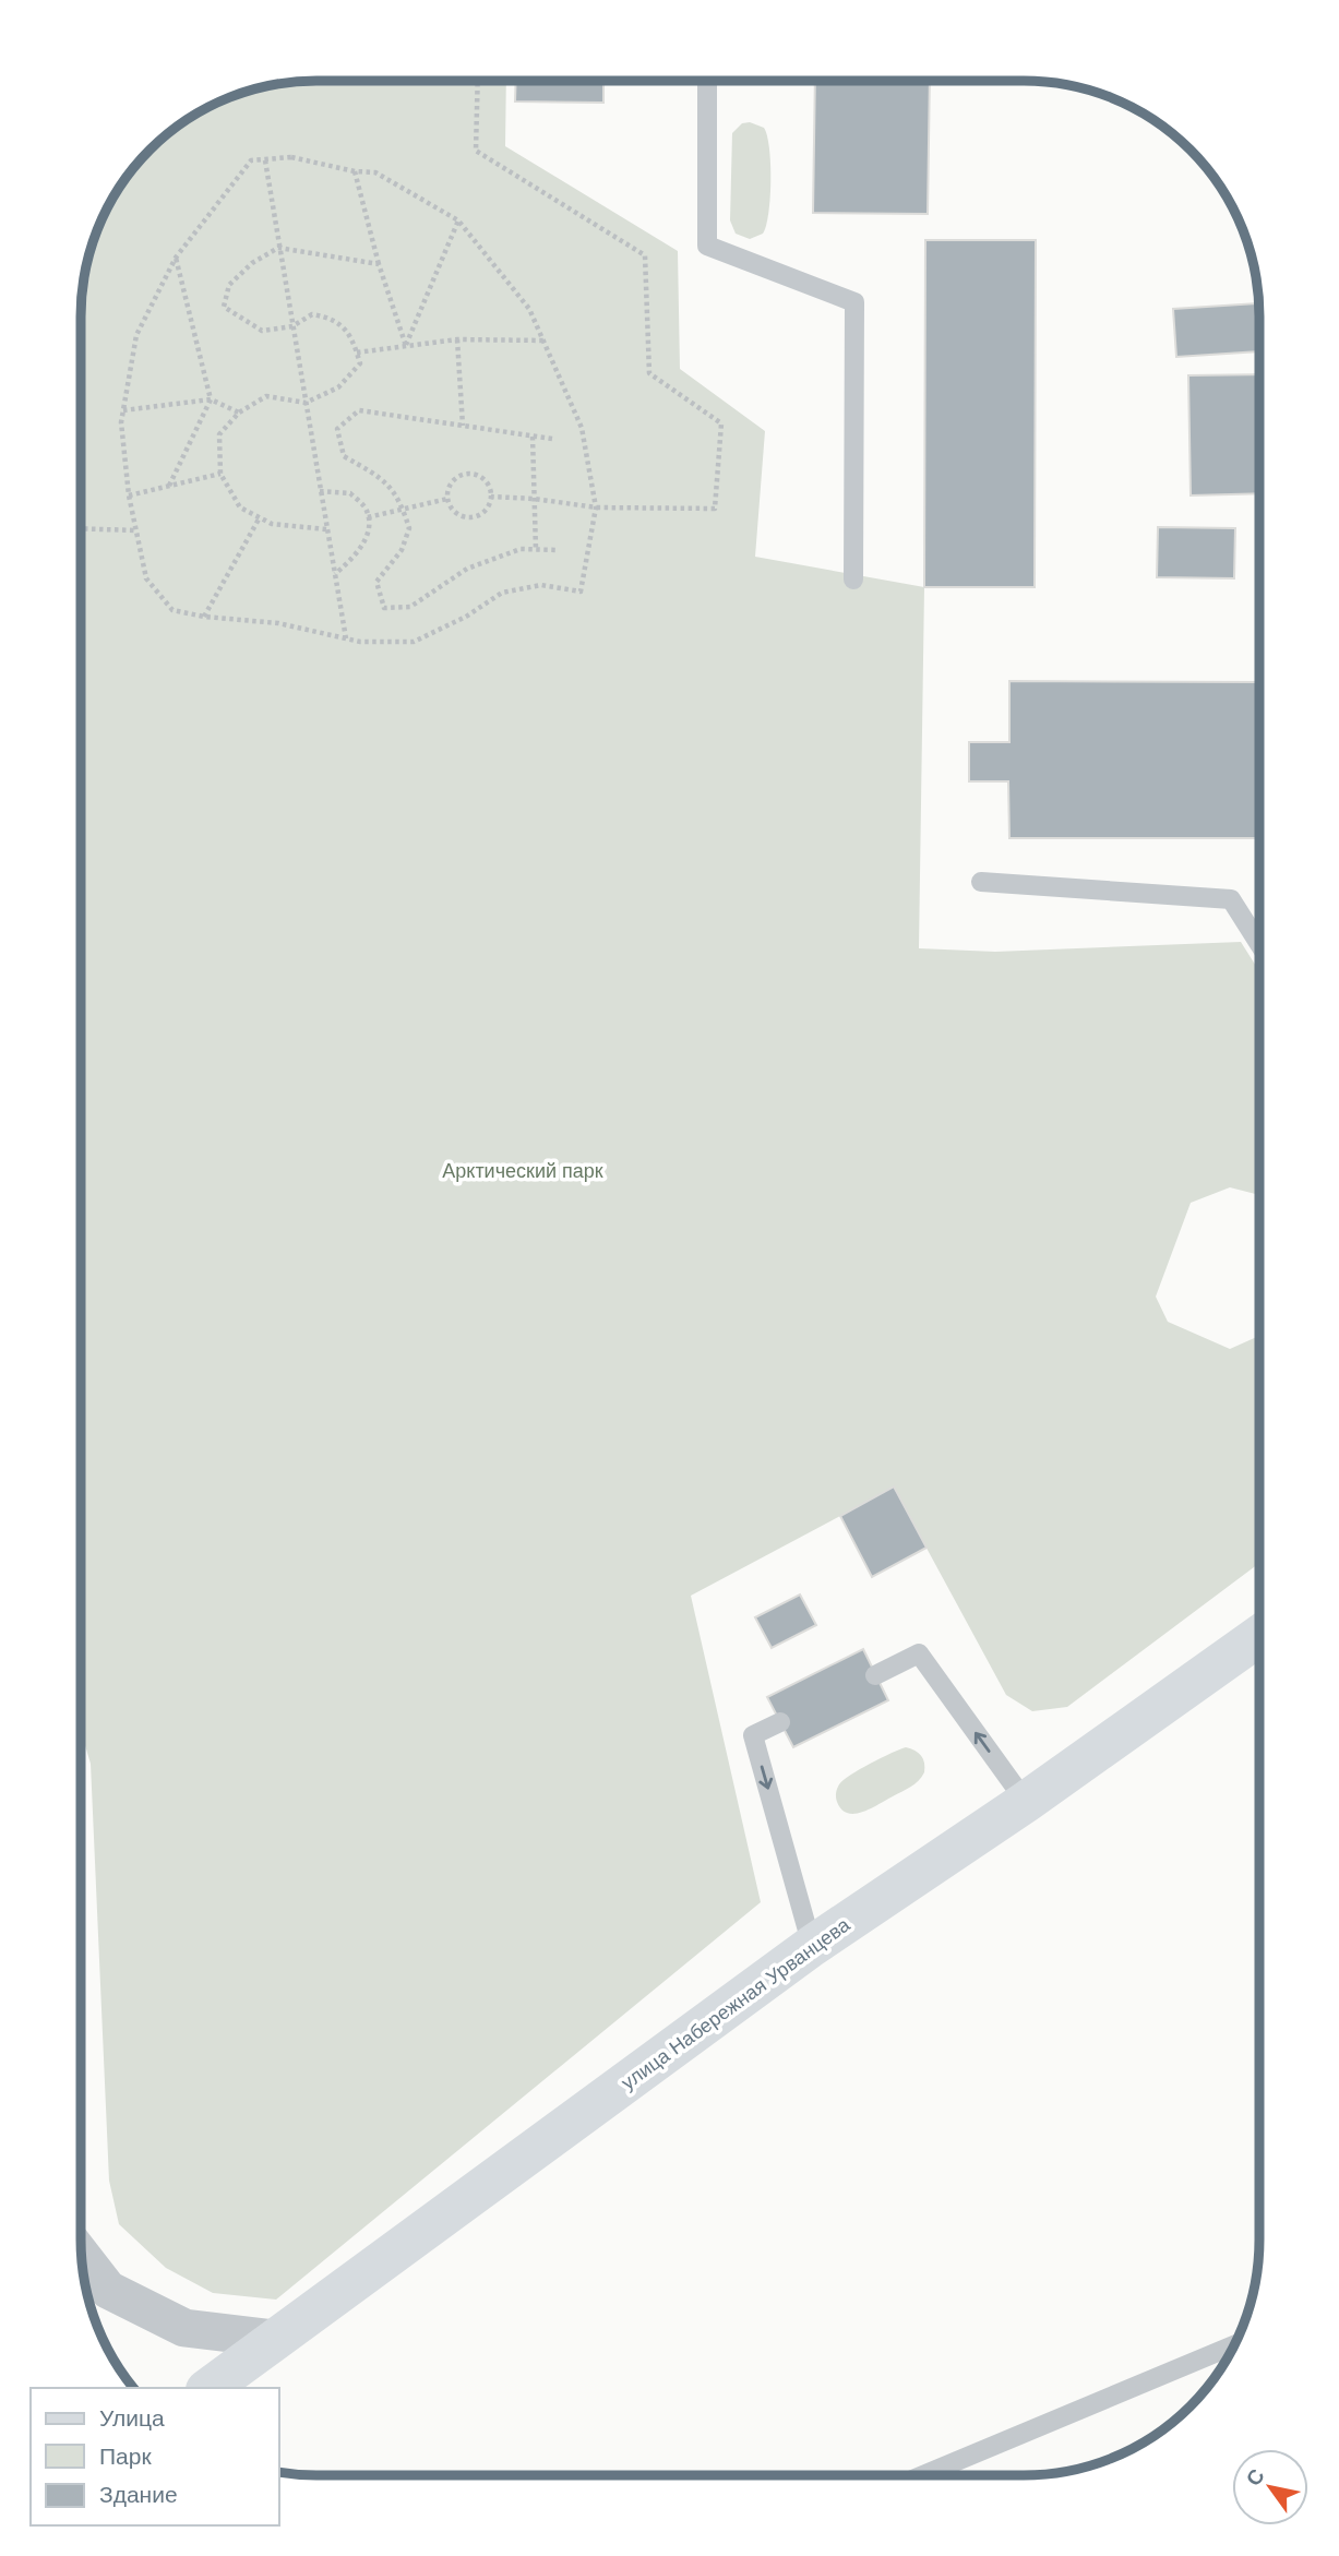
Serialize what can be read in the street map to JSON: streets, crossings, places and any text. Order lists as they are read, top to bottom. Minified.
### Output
{"streets":{"street":["улица Набережная Урванцева"]},"parks":["Арктический парк"],"legend":["Улица","Парк","Здание"],"north":"top left"}
